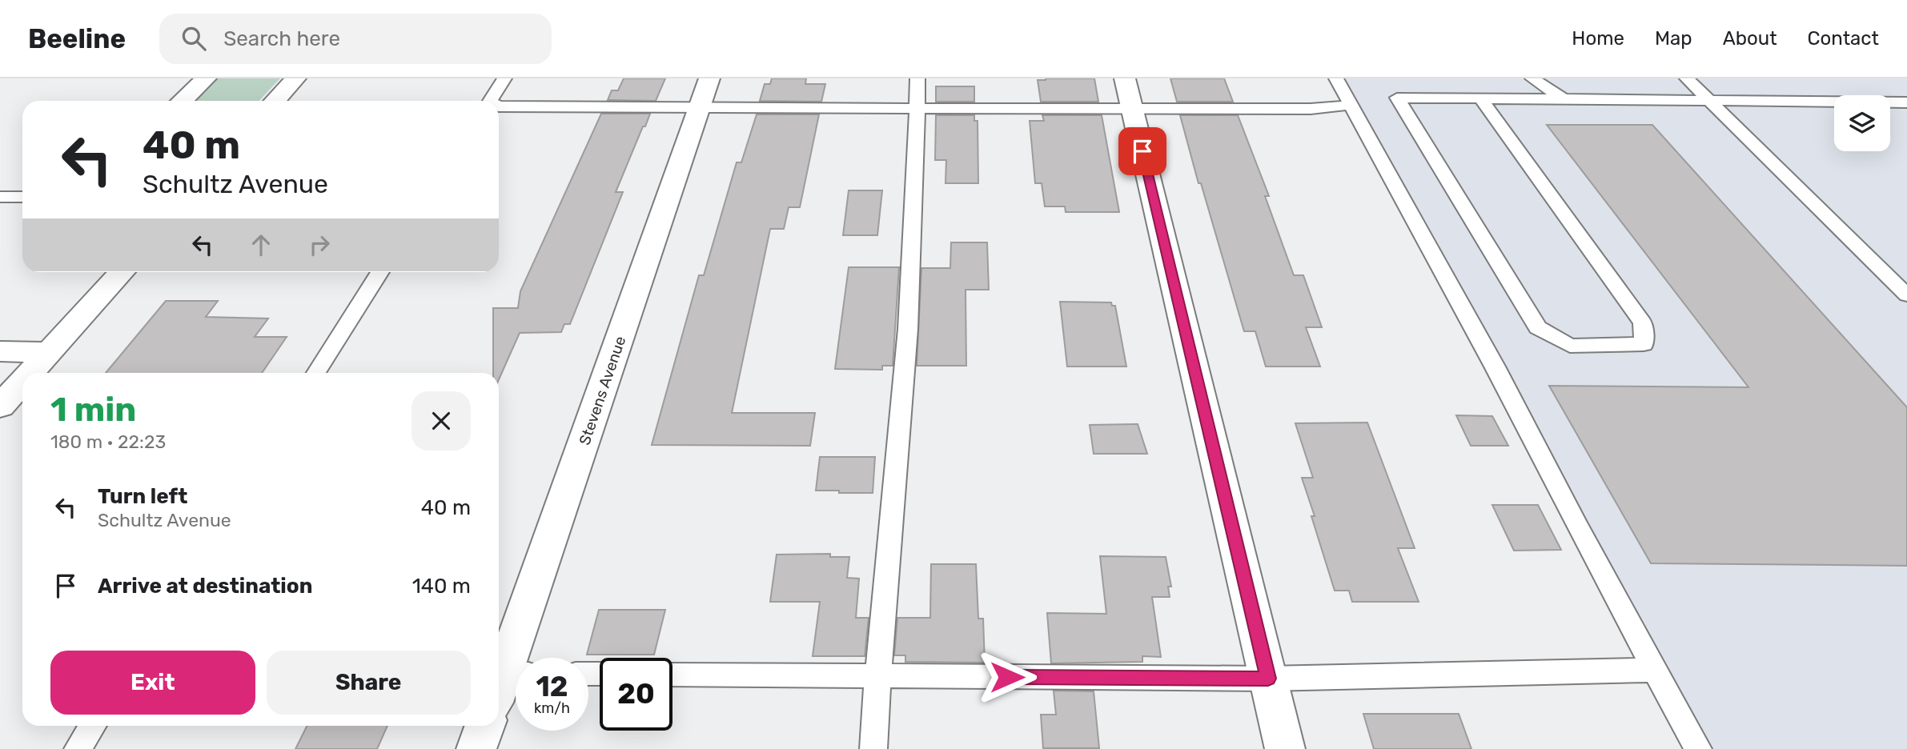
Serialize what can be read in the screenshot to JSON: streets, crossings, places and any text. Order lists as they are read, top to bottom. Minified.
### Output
{"streets":{"street":["Stevens Avenue"]},"page":{"header":"Beeline","search":"Search here","nav":["Home","Map","About","Contact"],"turn":["40 m","Schultz Avenue"],"heading":["1 min","180 m · 22:23"],"list":[{"name":"Turn left","note":"Schultz Avenue","value":"40 m"},{"name":"Arrive at destination","value":"140 m"}],"buttons":["Exit","Share"],"speed":"12 km/h","limit":"20"}}
